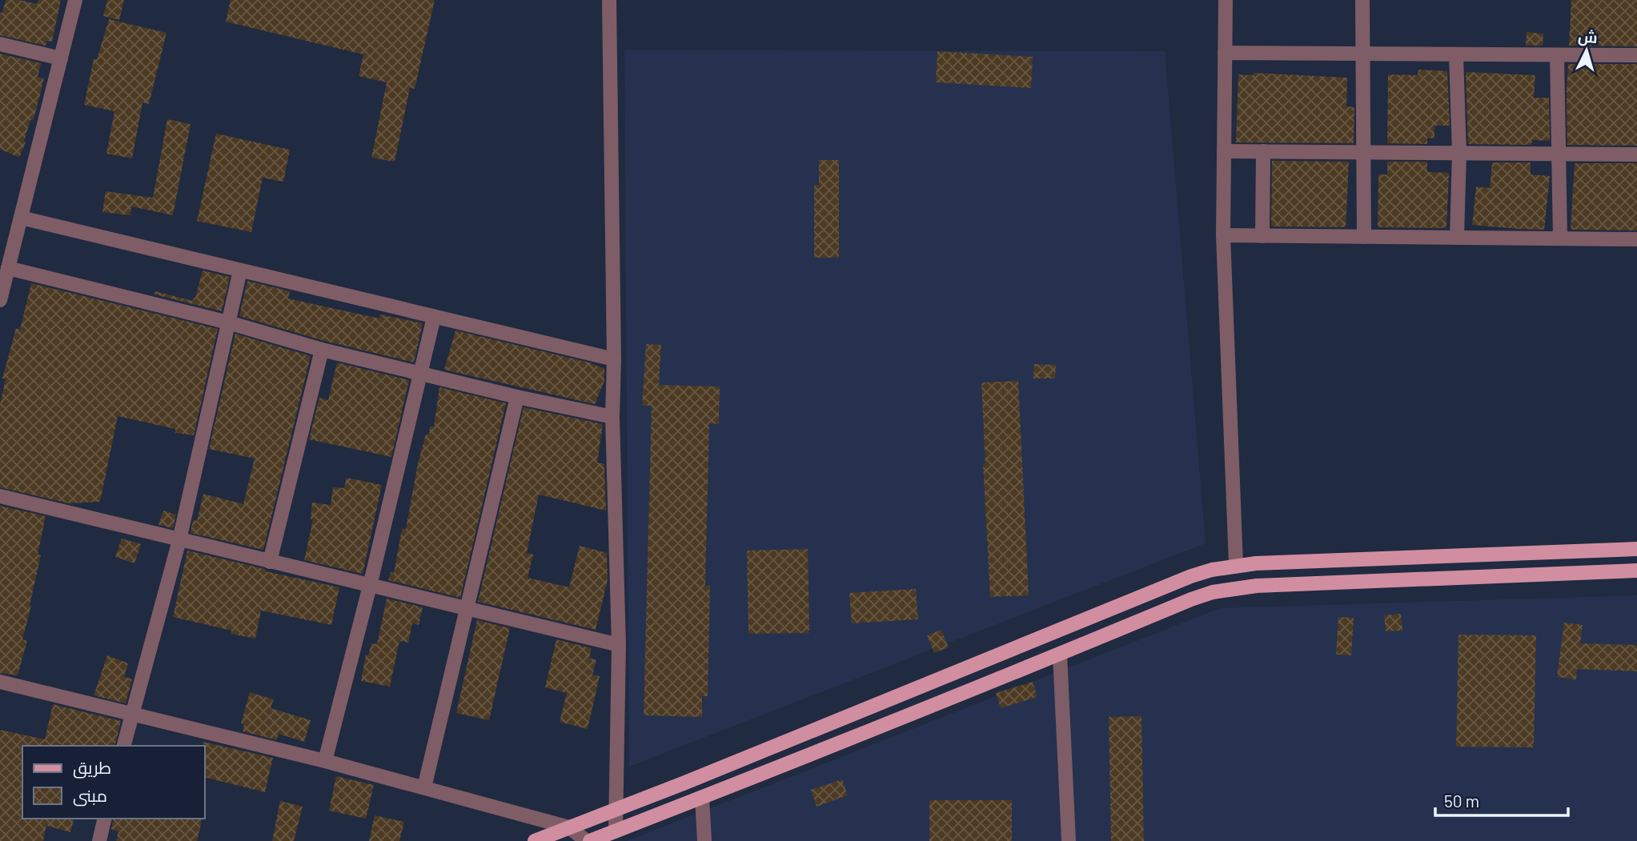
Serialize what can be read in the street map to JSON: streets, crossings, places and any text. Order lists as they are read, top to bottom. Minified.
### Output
{"legend":["طريق","مبنى"],"scale_bar":"50 m","north":"top"}
